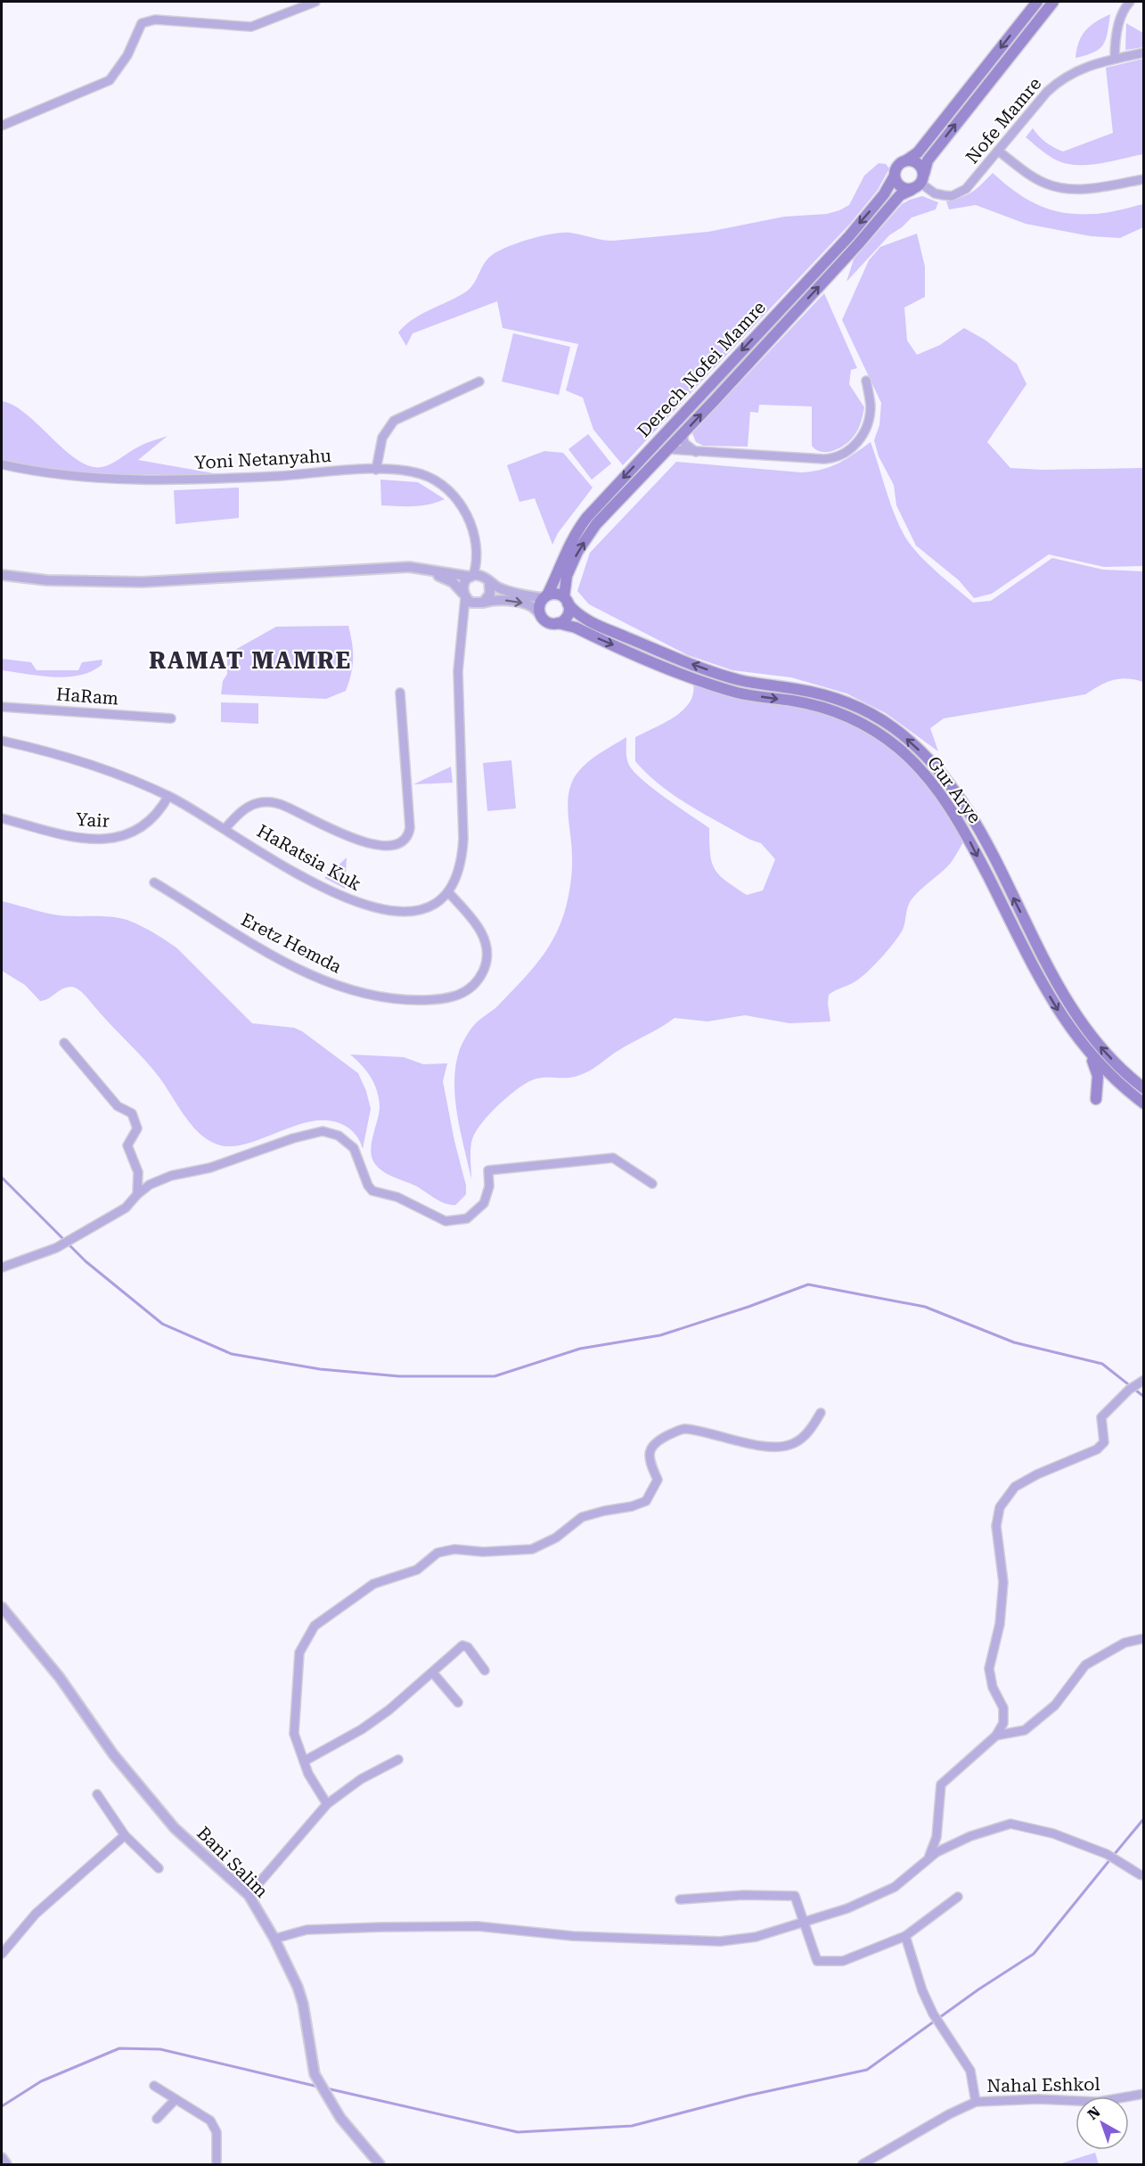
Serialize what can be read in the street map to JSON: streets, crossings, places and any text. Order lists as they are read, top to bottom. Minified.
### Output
{"streets":{"main road":["Derech Nofei Mamre","Gur Arye"],"street":["Nofe Mamre","Yoni Netanyahu","HaRam","Yair","HaRatsia Kuk","Eretz Hemda","Bani Salim","Nahal Eshkol"]},"crossings":[["Nofe Mamre","Derech Nofei Mamre"],["Derech Nofei Mamre","Gur Arye"],["Yair","HaRatsia Kuk"],["HaRatsia Kuk","Eretz Hemda"]],"districts":["RAMAT MAMRE"],"north":"top left"}
